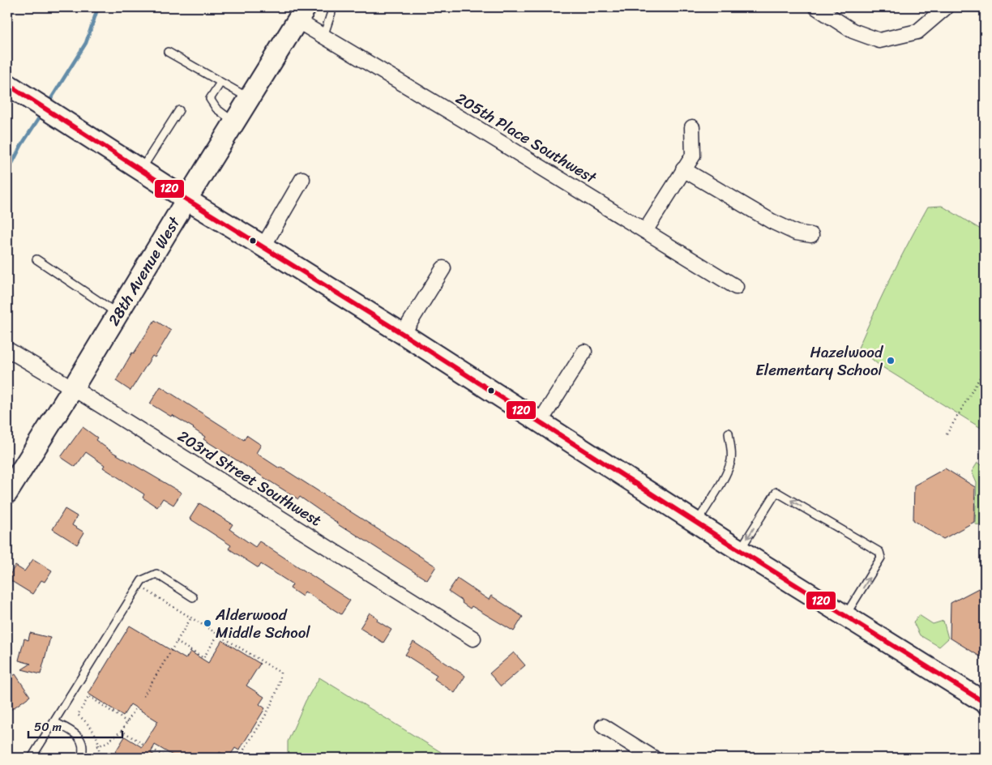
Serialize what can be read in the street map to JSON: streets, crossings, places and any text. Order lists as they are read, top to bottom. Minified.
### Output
{"streets":{"street":["205th Place Southwest","28th Avenue West","203rd Street Southwest"]},"crossings":[["205th Place Southwest","28th Avenue West"],["28th Avenue West","203rd Street Southwest"]],"places":["Hazelwood Elementary School","Alderwood Middle School"],"lines":["transit line 120"],"scale_bar":"50 m"}
